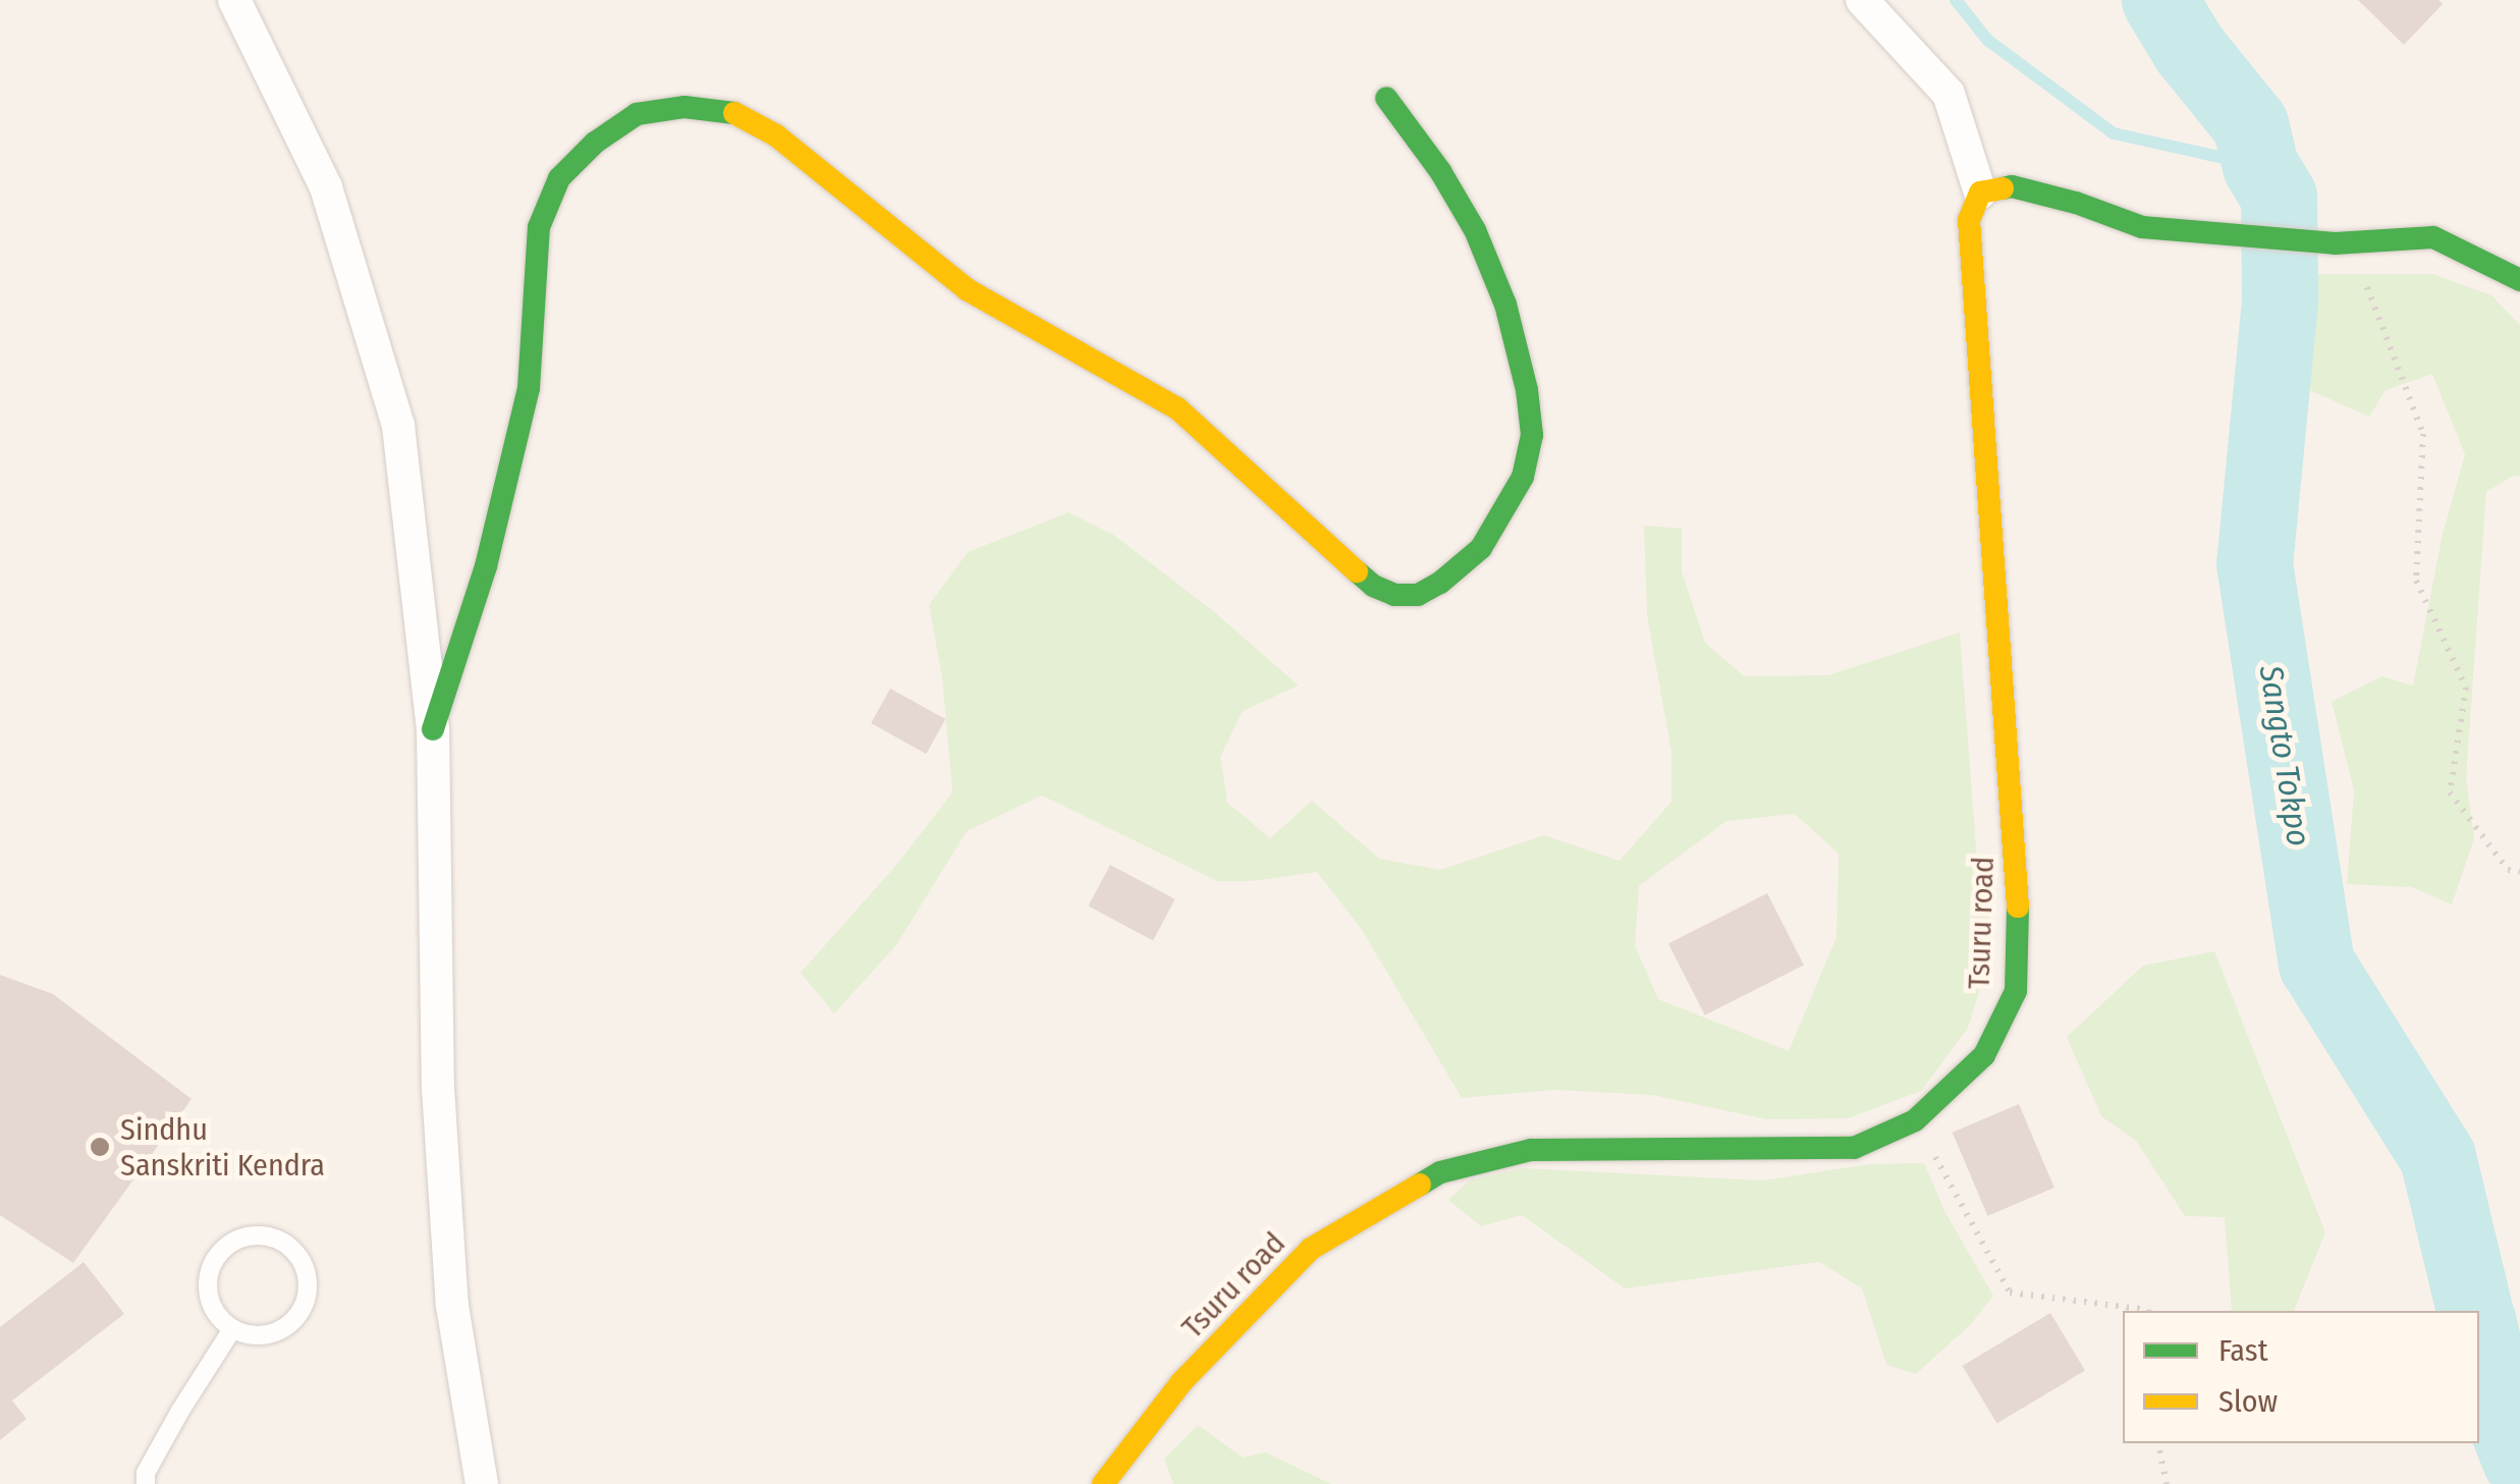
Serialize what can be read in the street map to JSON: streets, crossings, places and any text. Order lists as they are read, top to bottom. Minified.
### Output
{"streets":{"main road":["Tsuru road"]},"water":["Sangto Tokpo"],"places":["Sindhu Sanskriti Kendra"],"legend":["Fast","Slow"]}
